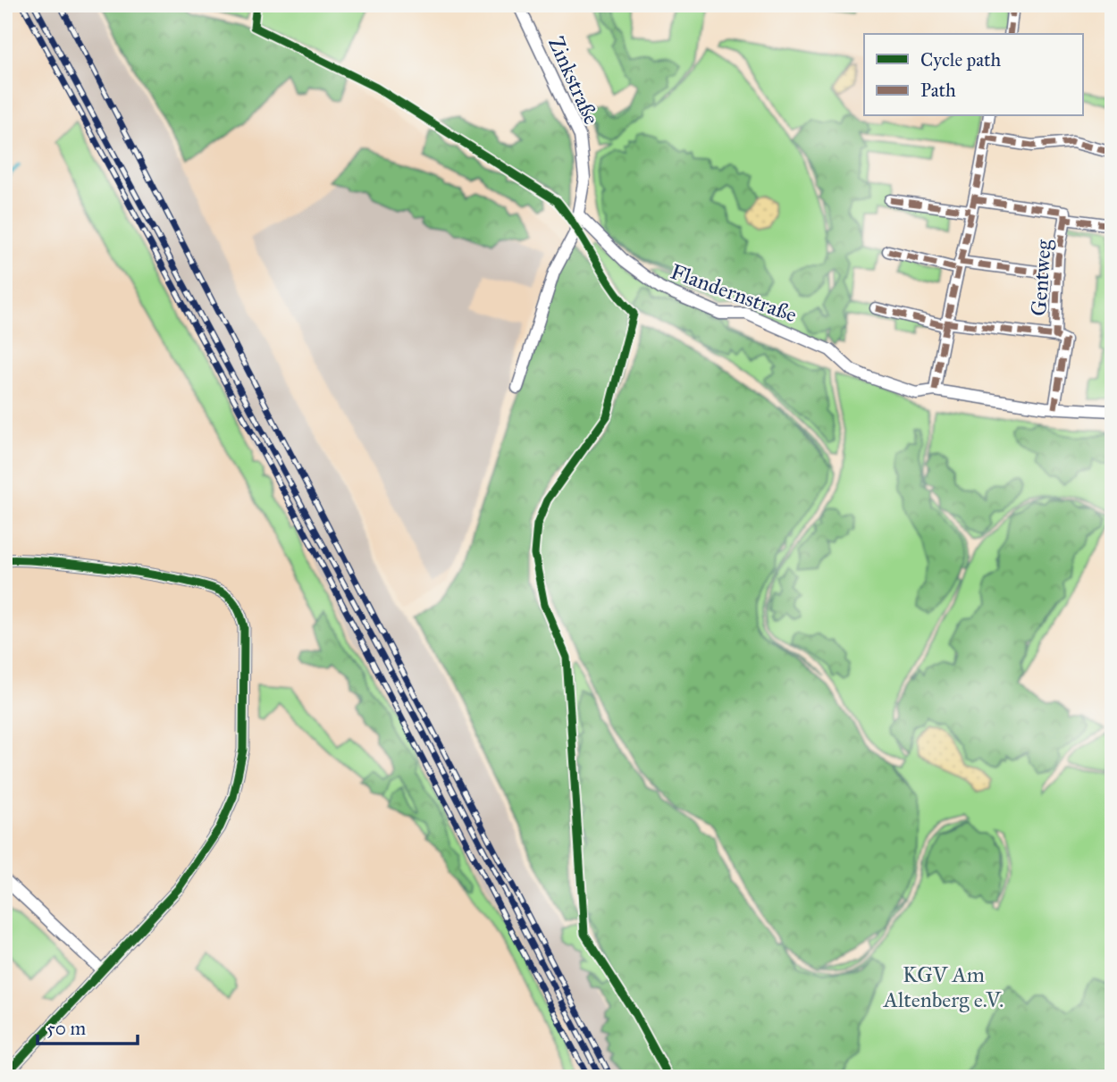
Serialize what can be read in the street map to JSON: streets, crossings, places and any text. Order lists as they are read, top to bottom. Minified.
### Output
{"streets":{"street":["Zinkstraße","Gentweg","Flandernstraße"]},"crossings":[["Zinkstraße","Flandernstraße"],["Gentweg","Flandernstraße"]],"parks":["KGV Am Altenberg e.V."],"legend":["Cycle path","Path"],"scale_bar":"50 m"}
